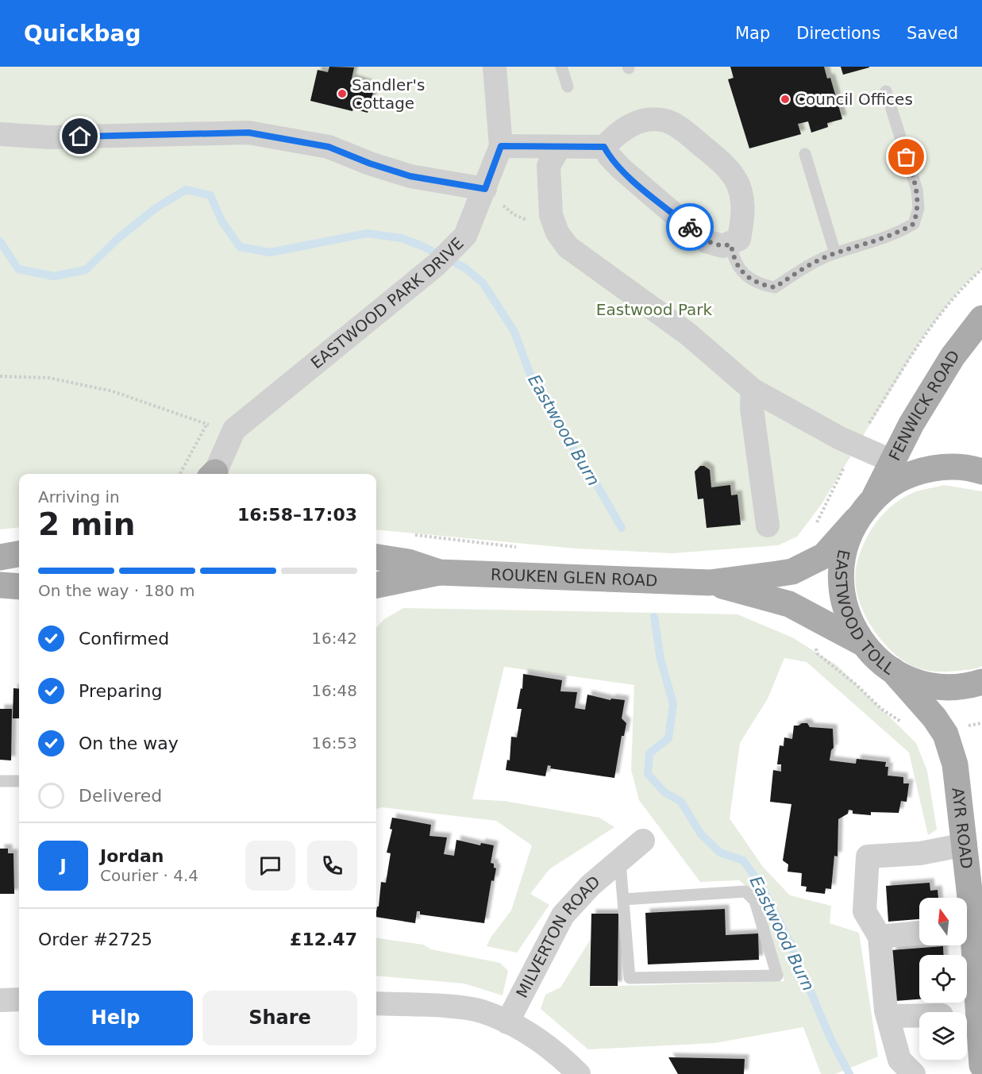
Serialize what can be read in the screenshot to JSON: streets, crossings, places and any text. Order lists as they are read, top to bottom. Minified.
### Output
{"streets":{"main road":["FENWICK ROAD","ROUKEN GLEN ROAD","EASTWOOD TOLL","AYR ROAD"],"street":["EASTWOOD PARK DRIVE","MILVERTON ROAD"]},"crossings":[["FENWICK ROAD","EASTWOOD TOLL"],["ROUKEN GLEN ROAD","EASTWOOD TOLL"],["EASTWOOD TOLL","AYR ROAD"]],"water":["Eastwood Burn"],"parks":["Eastwood Park"],"places":["Sandler's Cottage","Council Offices"],"north":"top","page":{"header":"Quickbag","nav":["Map","Directions","Saved"],"heading":["2 min","Arriving in","16:58–17:03"],"panel":["Jordan","Courier · 4.4","Order #2725","£12.47"],"bar":"On the way · 180 m","list":[["Confirmed","16:42"],["Preparing","16:48"],["On the way","16:53"],"Delivered"],"round":"J","buttons":["Help","Share"]}}
